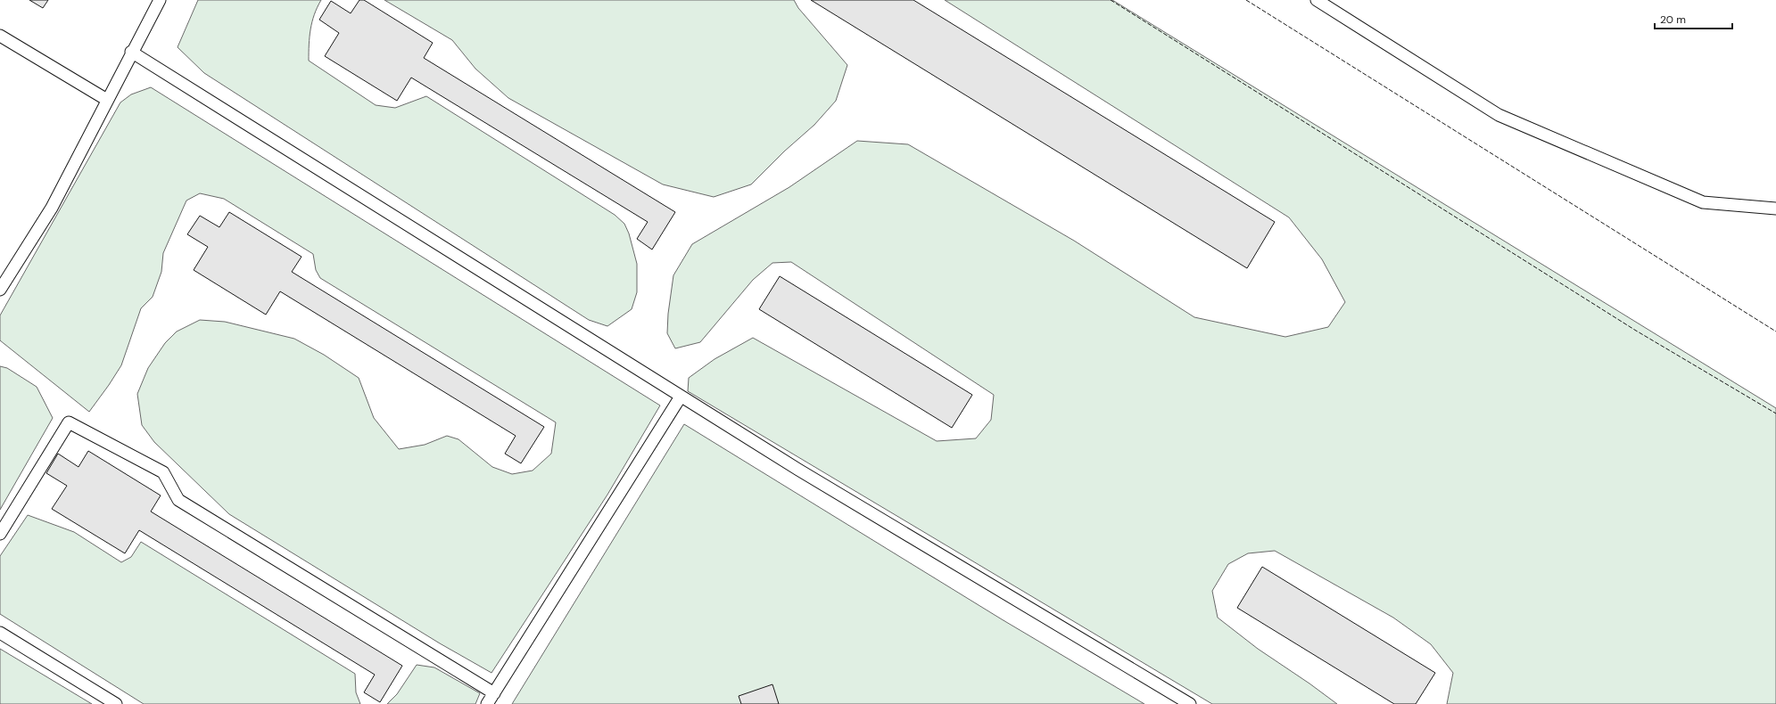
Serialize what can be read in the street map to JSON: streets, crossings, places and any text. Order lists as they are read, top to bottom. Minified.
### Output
{"scale_bar":"20 m"}
